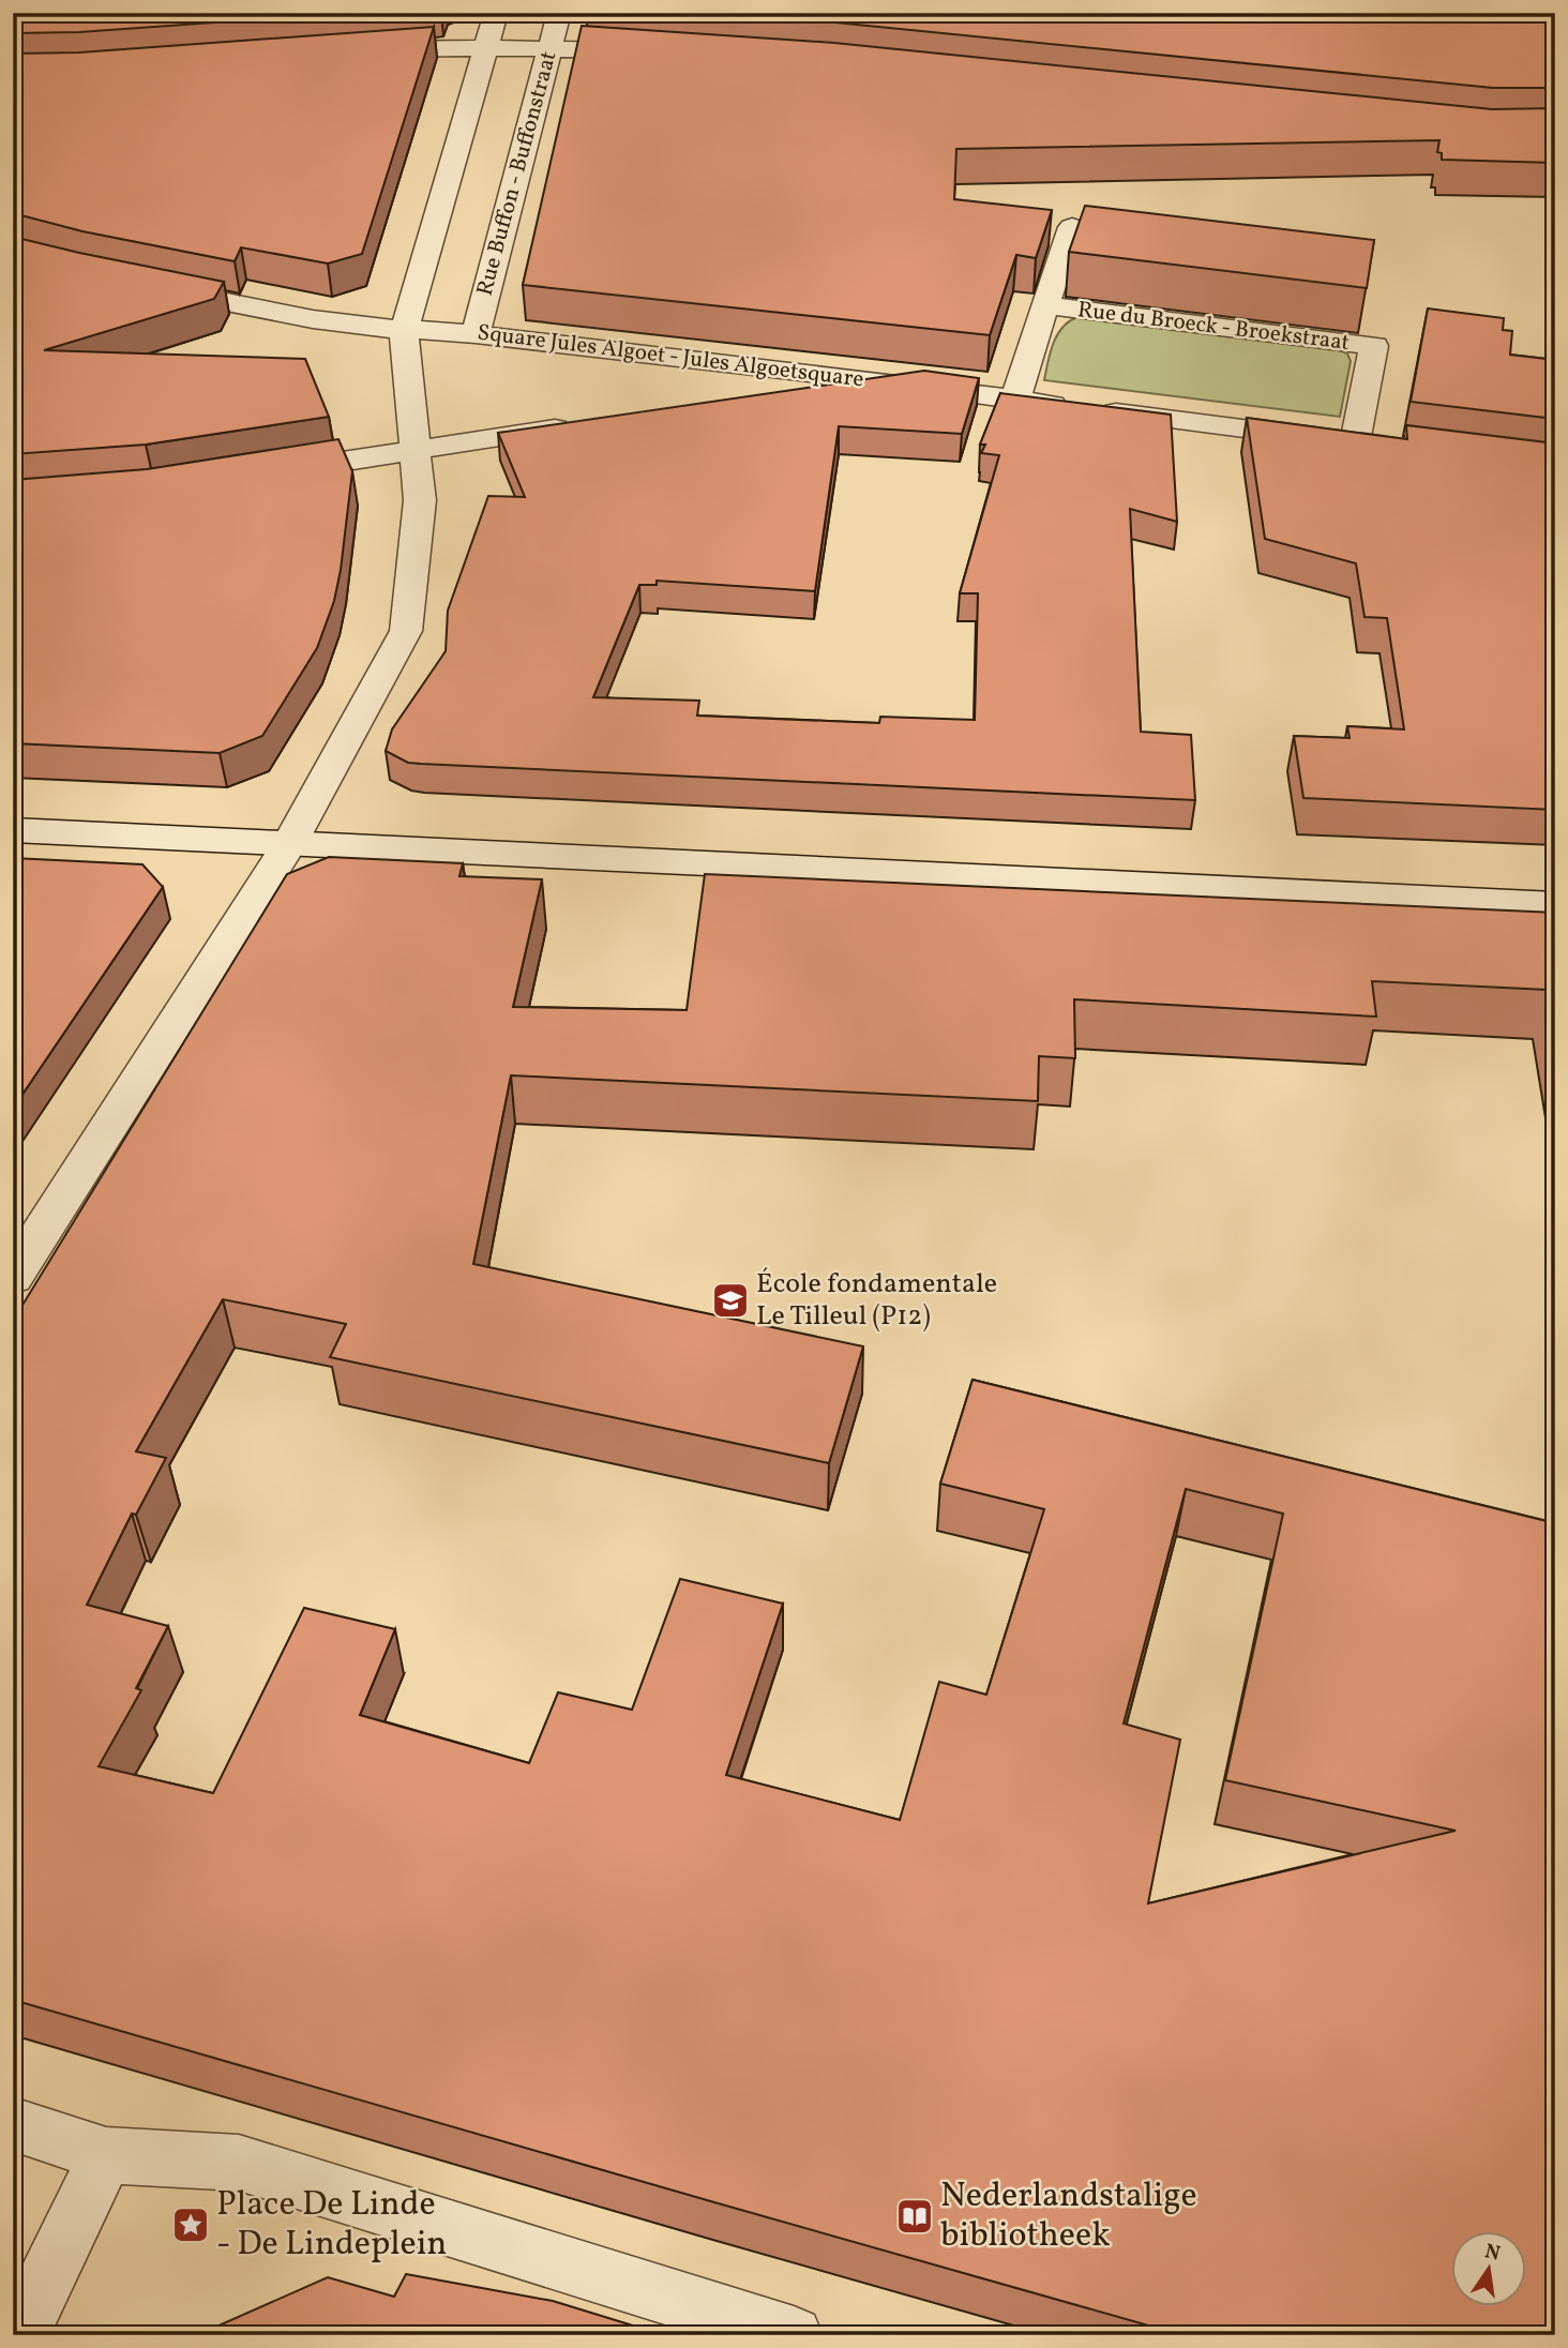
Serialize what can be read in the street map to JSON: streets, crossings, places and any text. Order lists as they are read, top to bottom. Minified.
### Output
{"streets":{"street":["Rue Buffon - Buffonstraat","Rue du Broeck - Broekstraat","Square Jules Algoet - Jules Algoetsquare"]},"crossings":[["Rue Buffon - Buffonstraat","Square Jules Algoet - Jules Algoetsquare"],["Rue du Broeck - Broekstraat","Square Jules Algoet - Jules Algoetsquare"]],"places":{"school or university":["École fondamentale Le Tilleul (P12)"],"library":["Nederlandstalige bibliotheek"],"place":["Place De Linde - De Lindeplein"]},"north":"top"}
